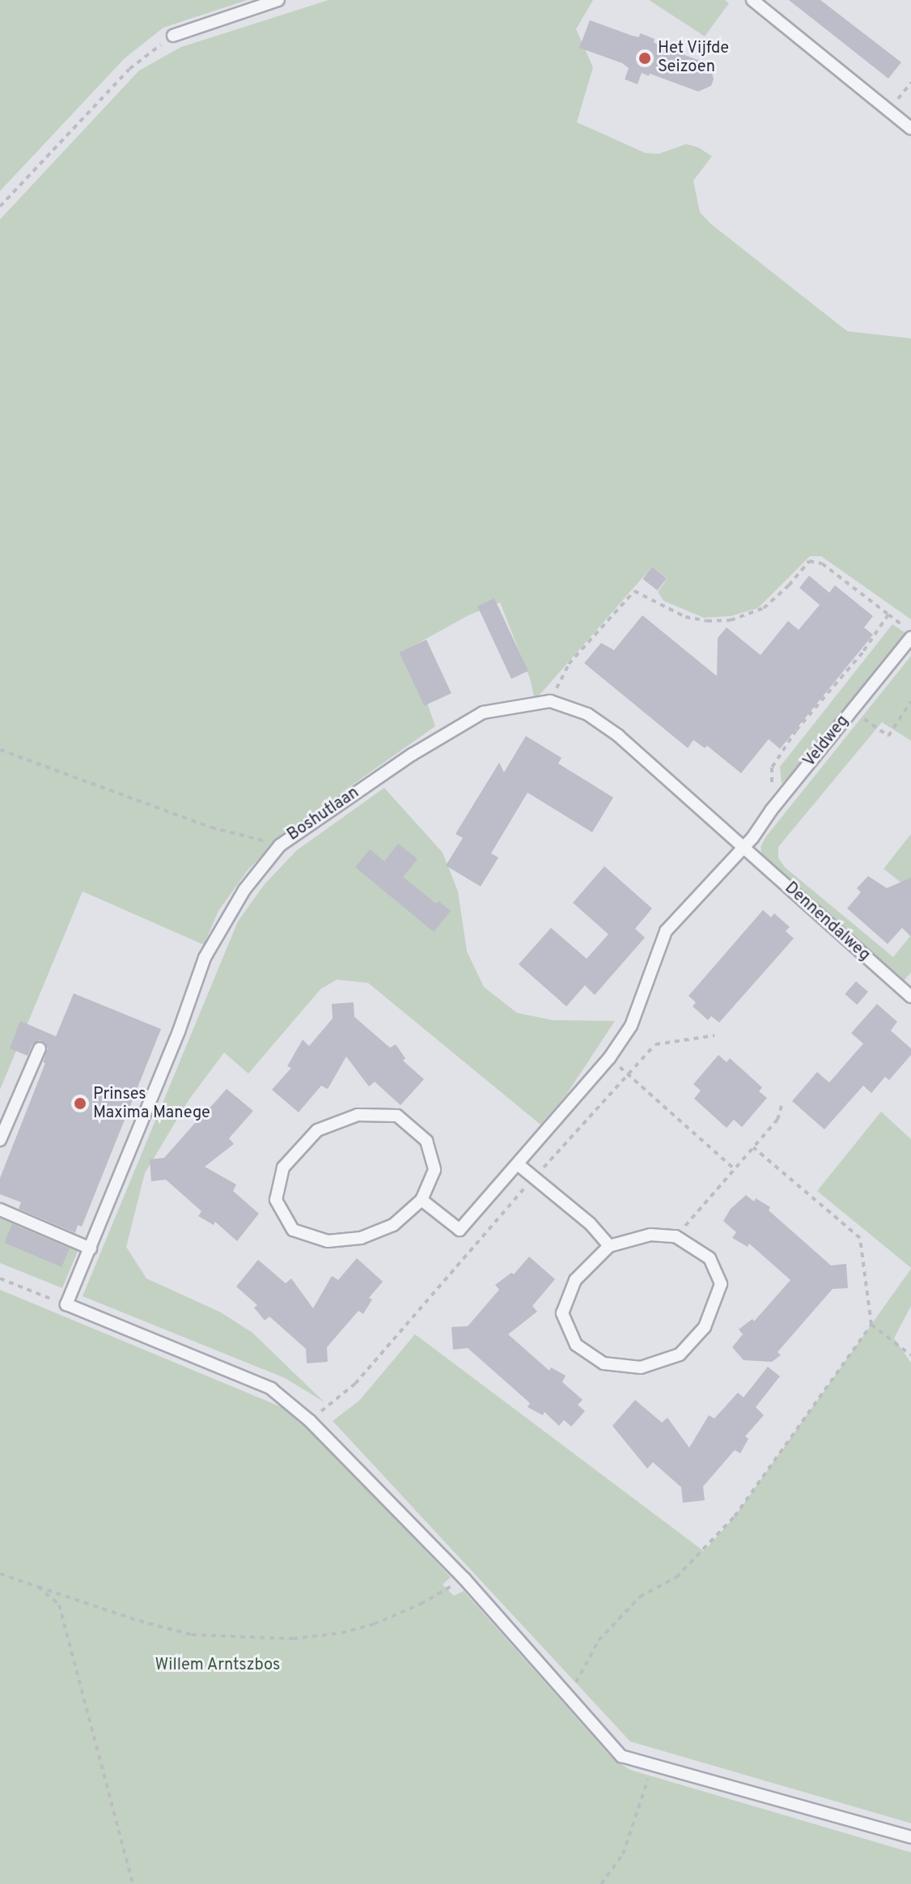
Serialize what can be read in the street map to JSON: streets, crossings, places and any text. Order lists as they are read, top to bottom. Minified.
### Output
{"streets":{"lane":["Veldweg","Boshutlaan","Dennendalweg"]},"crossings":[["Veldweg","Boshutlaan"],["Veldweg","Dennendalweg"],["Boshutlaan","Dennendalweg"]],"parks":["Willem Arntszbos"],"places":["Het Vijfde Seizoen","Prinses Maxima Manege"]}
